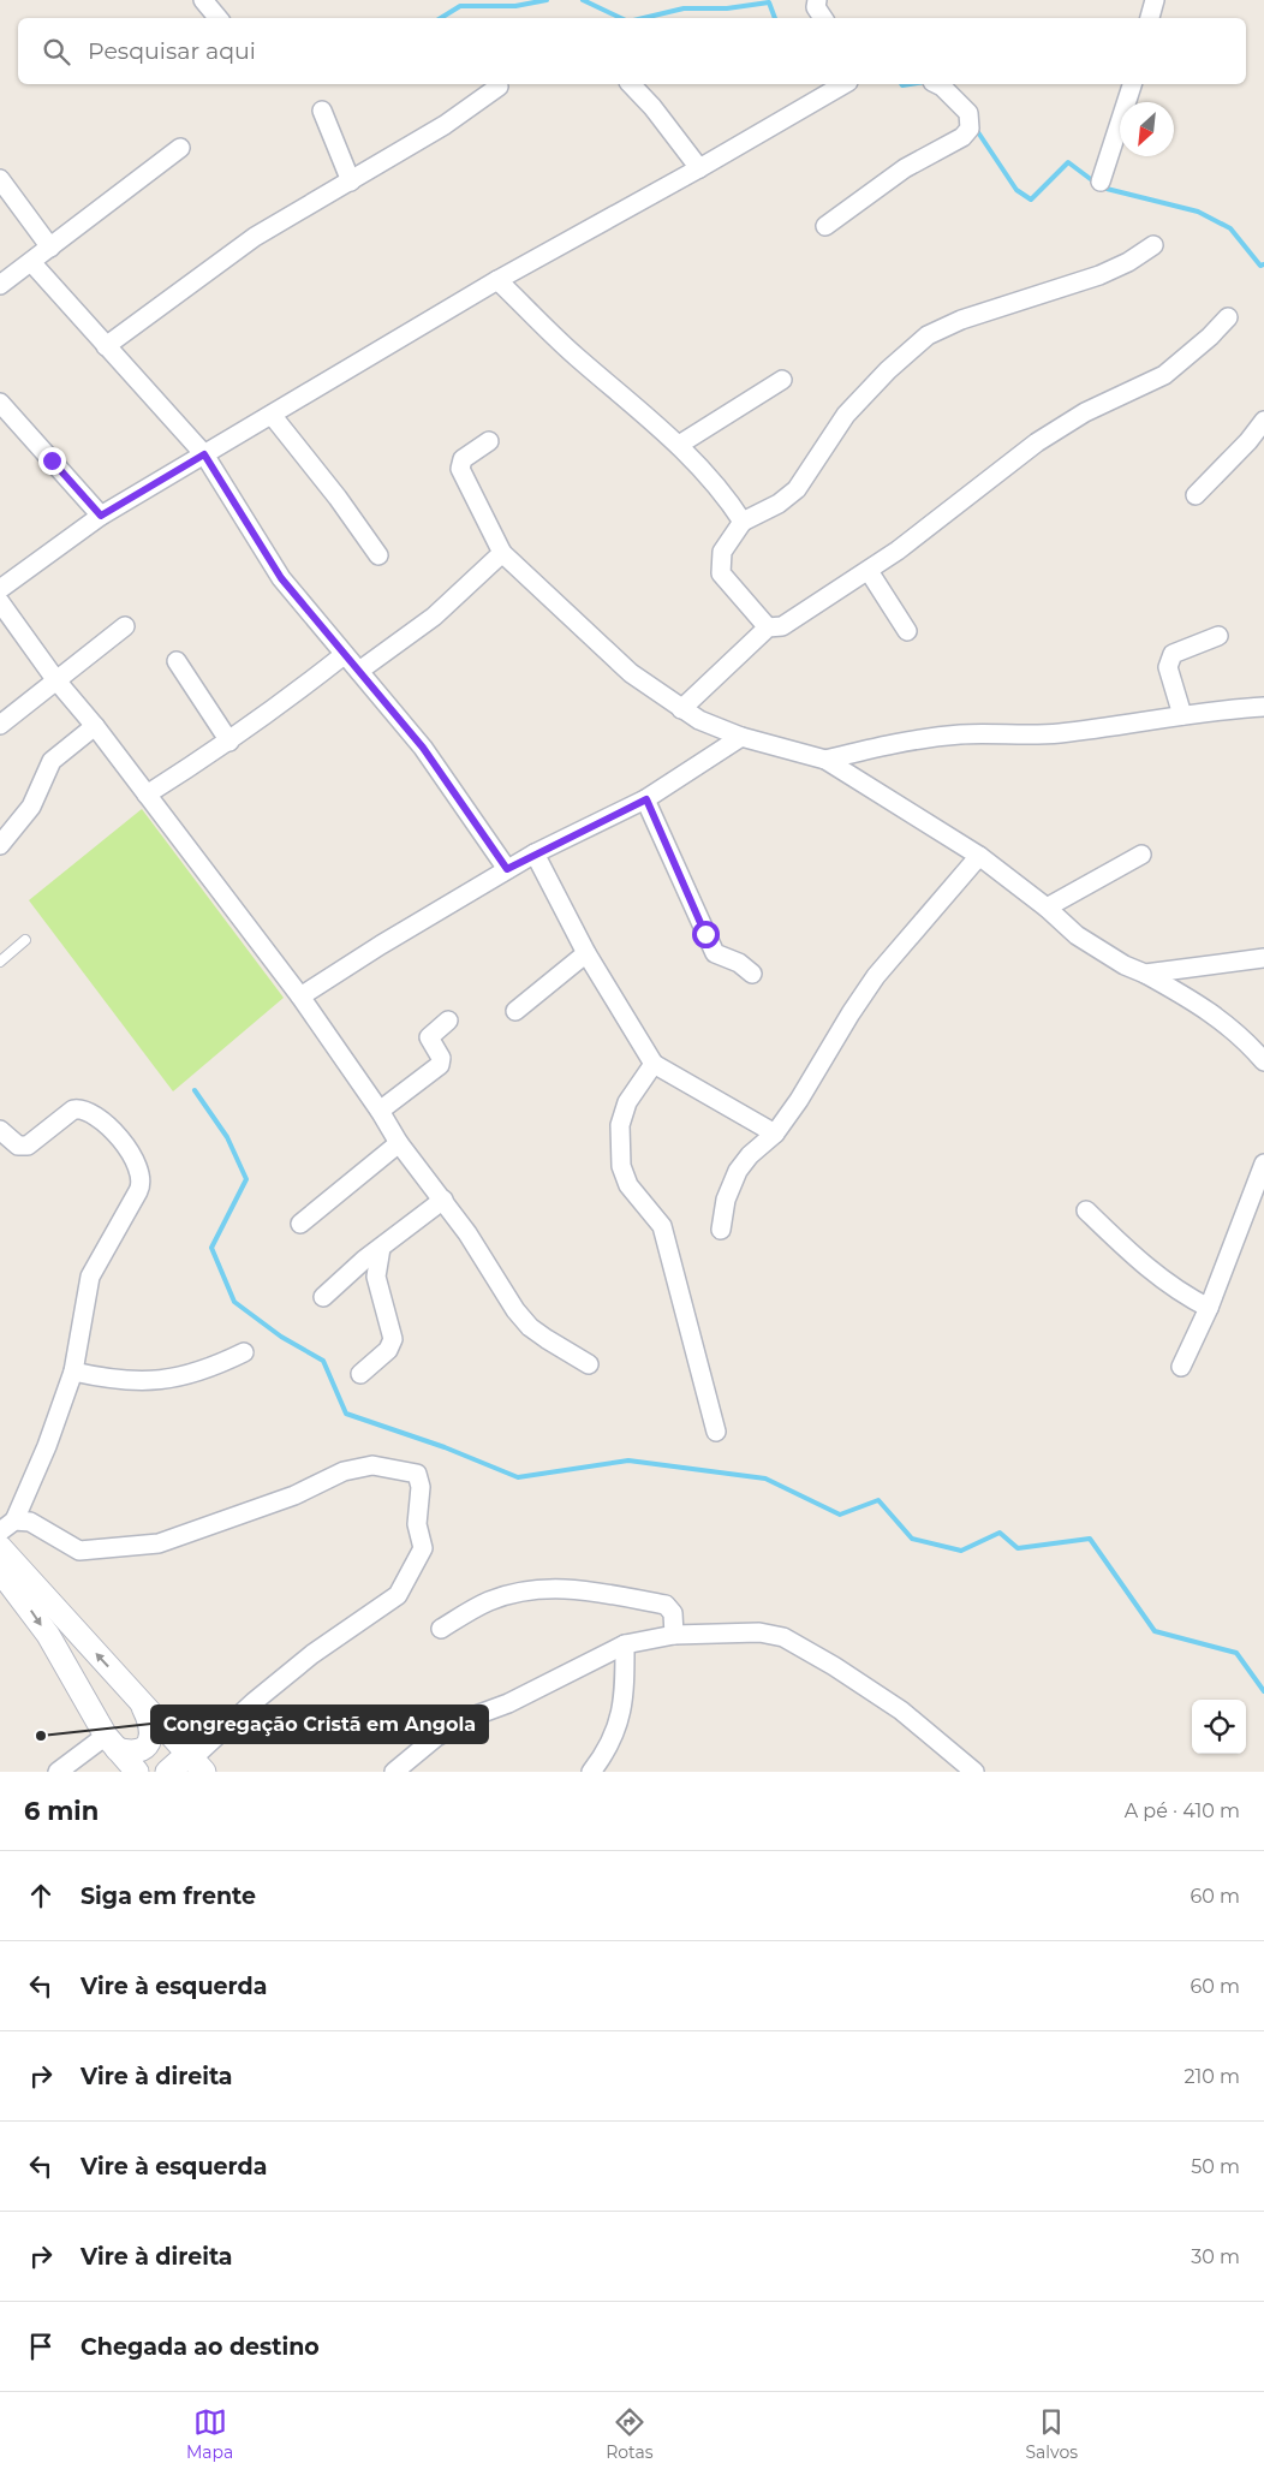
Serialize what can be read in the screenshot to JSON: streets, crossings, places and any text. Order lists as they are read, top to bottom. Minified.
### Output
{"places":["Congregação Cristã em Angola"],"north":"bottom left","page":{"search":"Pesquisar aqui","heading":["6 min","A pé · 410 m"],"list":[["Siga em frente","60 m"],["Vire à esquerda","60 m"],["Vire à direita","210 m"],["Vire à esquerda","50 m"],["Vire à direita","30 m"],"Chegada ao destino"],"nav":["Mapa","Rotas","Salvos"]}}
